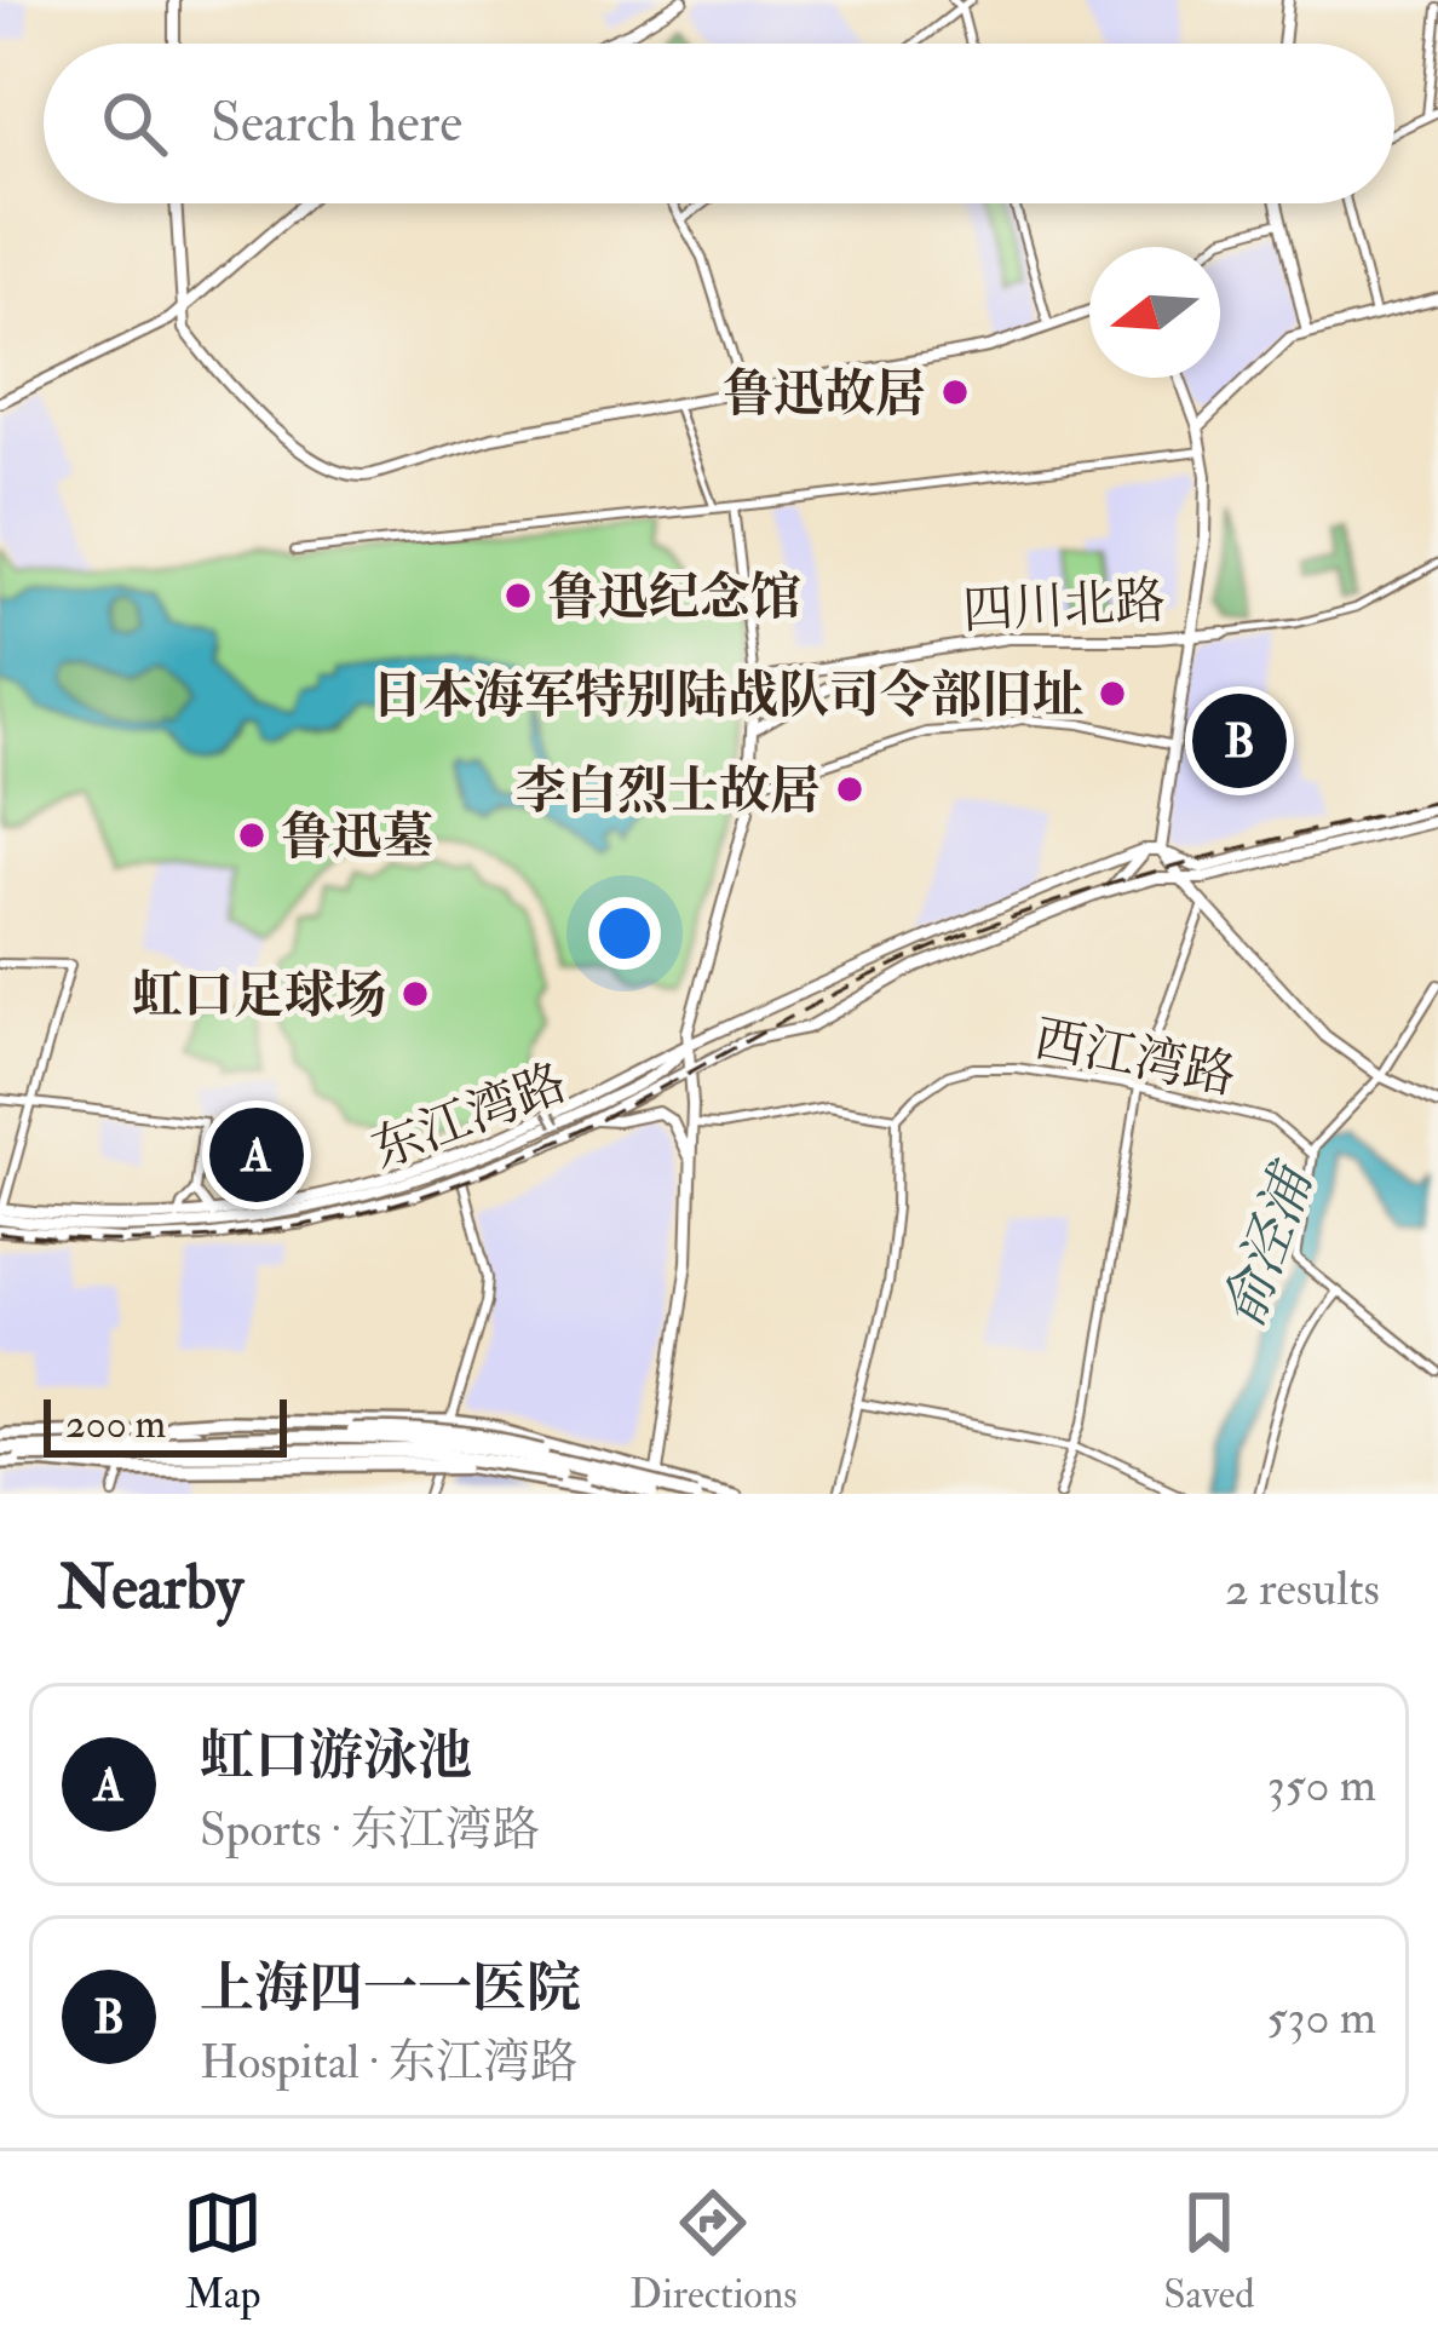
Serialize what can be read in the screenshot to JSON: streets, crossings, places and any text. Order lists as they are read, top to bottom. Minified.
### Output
{"streets":{"main road":["四川北路","东江湾路"],"street":["西江湾路"]},"water":["俞泾浦"],"places":["鲁迅故居","鲁迅纪念馆","日本海军特别陆战队司令部旧址","李白烈士故居","鲁迅墓","虹口足球场"],"scale_bar":"200 m","north":"left","page":{"search":"Search here","pins":["B","A"],"scale":"200 m","heading":["Nearby","2 results"],"list":[{"mark":"A","name":"虹口游泳池","note":"Sports · 东江湾路","value":"350 m"},{"mark":"B","name":"上海四一一医院","note":"Hospital · 东江湾路","value":"530 m"}],"nav":["Map","Directions","Saved"]}}
